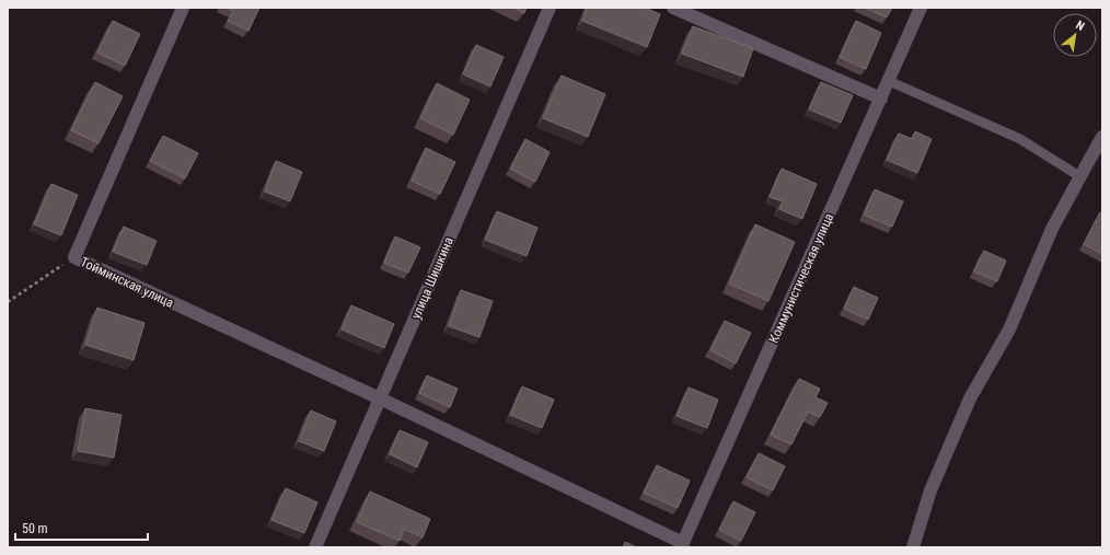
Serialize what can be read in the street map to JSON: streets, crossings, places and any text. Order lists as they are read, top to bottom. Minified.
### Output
{"streets":{"street":["улица Шишкина","Коммунистическая улица","Тойминская улица"]},"crossings":[["улица Шишкина","Тойминская улица"],["Коммунистическая улица","Тойминская улица"]],"scale_bar":"50 m","north":"top right"}
